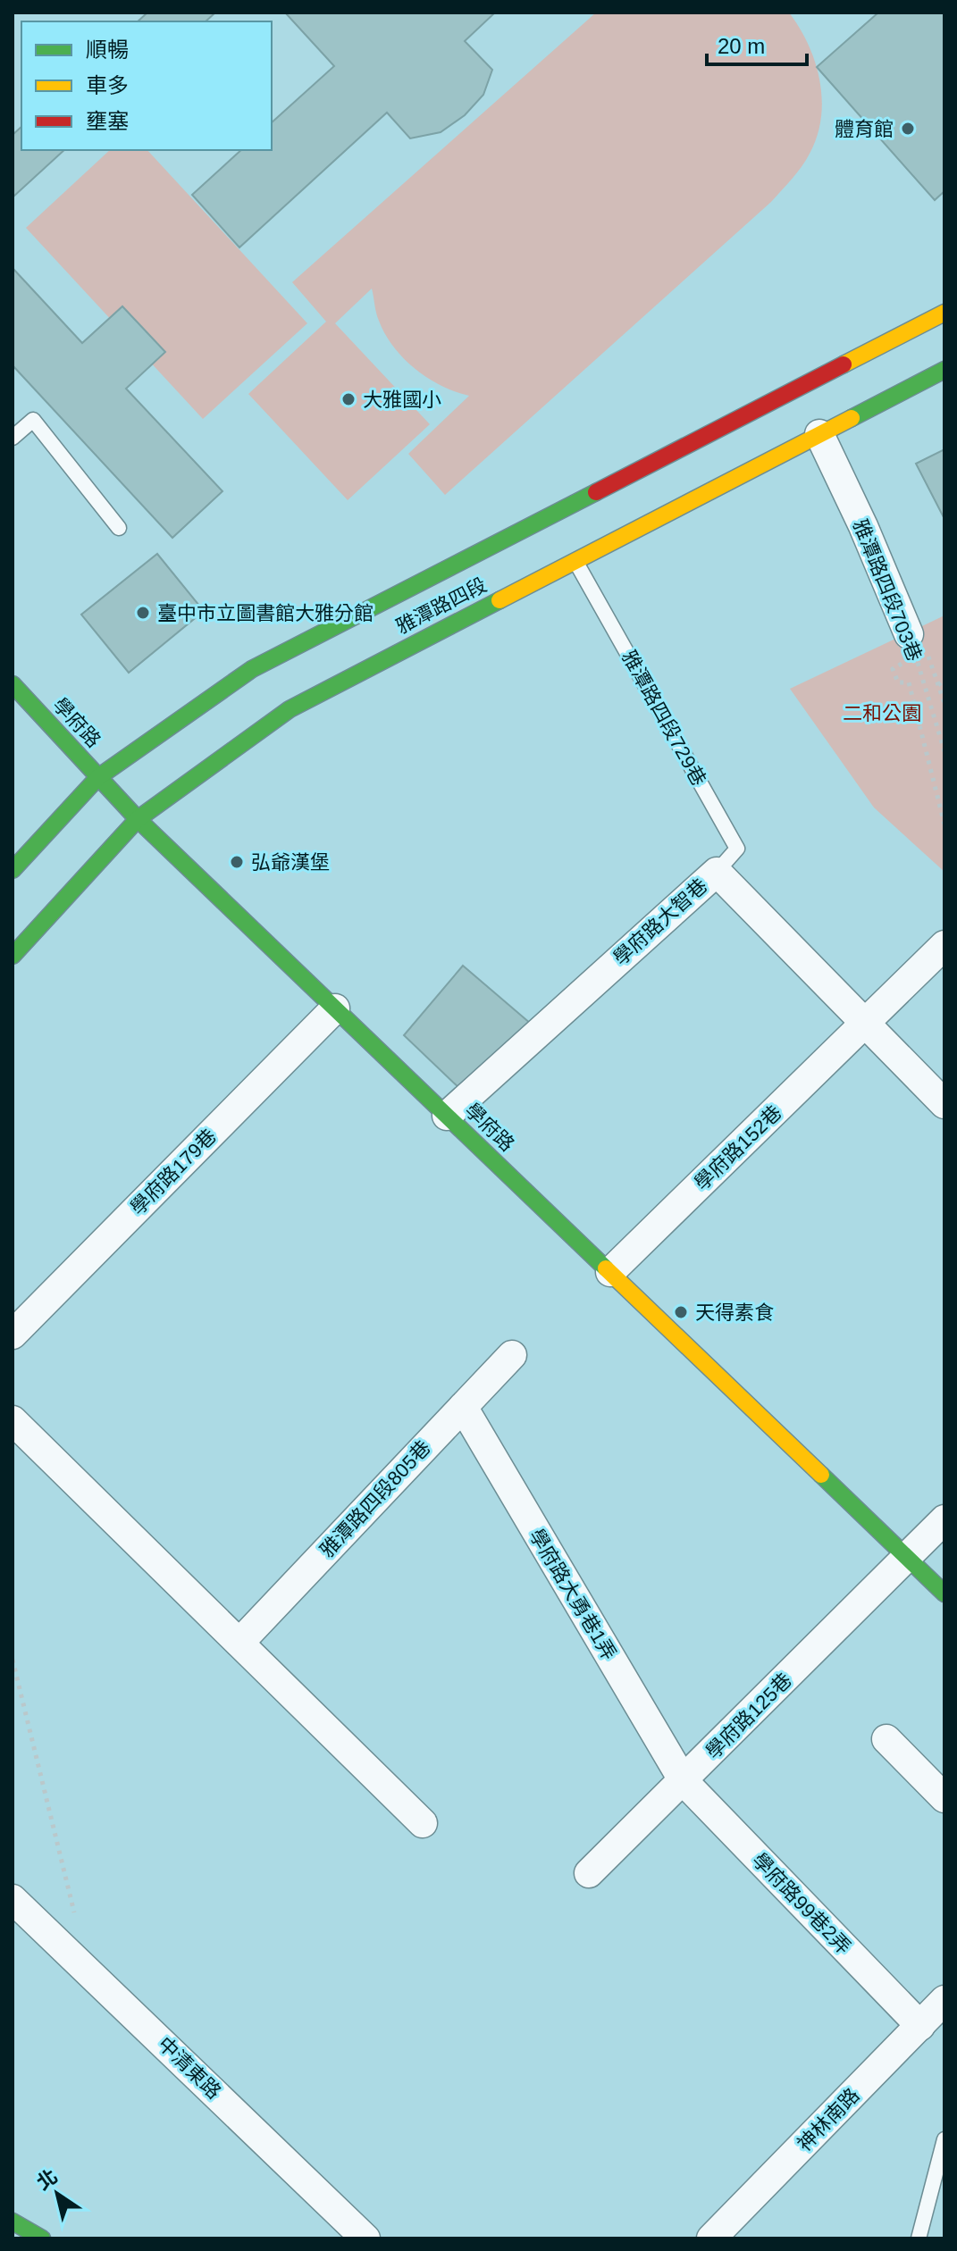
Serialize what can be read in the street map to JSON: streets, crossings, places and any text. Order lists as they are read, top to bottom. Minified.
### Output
{"streets":{"street":["雅潭路四段703巷","雅潭路四段","學府路","學府路大智巷","學府路152巷","學府路179巷","雅潭路四段805巷","學府路大勇巷1弄","學府路125巷","學府路99巷2弄","中清東路","神林南路"],"lane":["雅潭路四段729巷"]},"crossings":[["雅潭路四段703巷","雅潭路四段"],["雅潭路四段","雅潭路四段729巷"],["雅潭路四段","學府路"],["雅潭路四段729巷","學府路大智巷"],["學府路","學府路大智巷"],["學府路","學府路152巷"],["學府路","學府路179巷"],["學府路","學府路125巷"],["學府路大智巷","學府路152巷"],["雅潭路四段805巷","學府路大勇巷1弄"],["學府路大勇巷1弄","學府路125巷"],["學府路大勇巷1弄","學府路99巷2弄"],["學府路125巷","學府路99巷2弄"],["學府路99巷2弄","神林南路"]],"parks":["二和公園"],"places":["體育館","大雅國小","臺中市立圖書館大雅分館","弘爺漢堡","天得素食"],"legend":["順暢","車多","壅塞"],"scale_bar":"20 m","north":"top left"}
